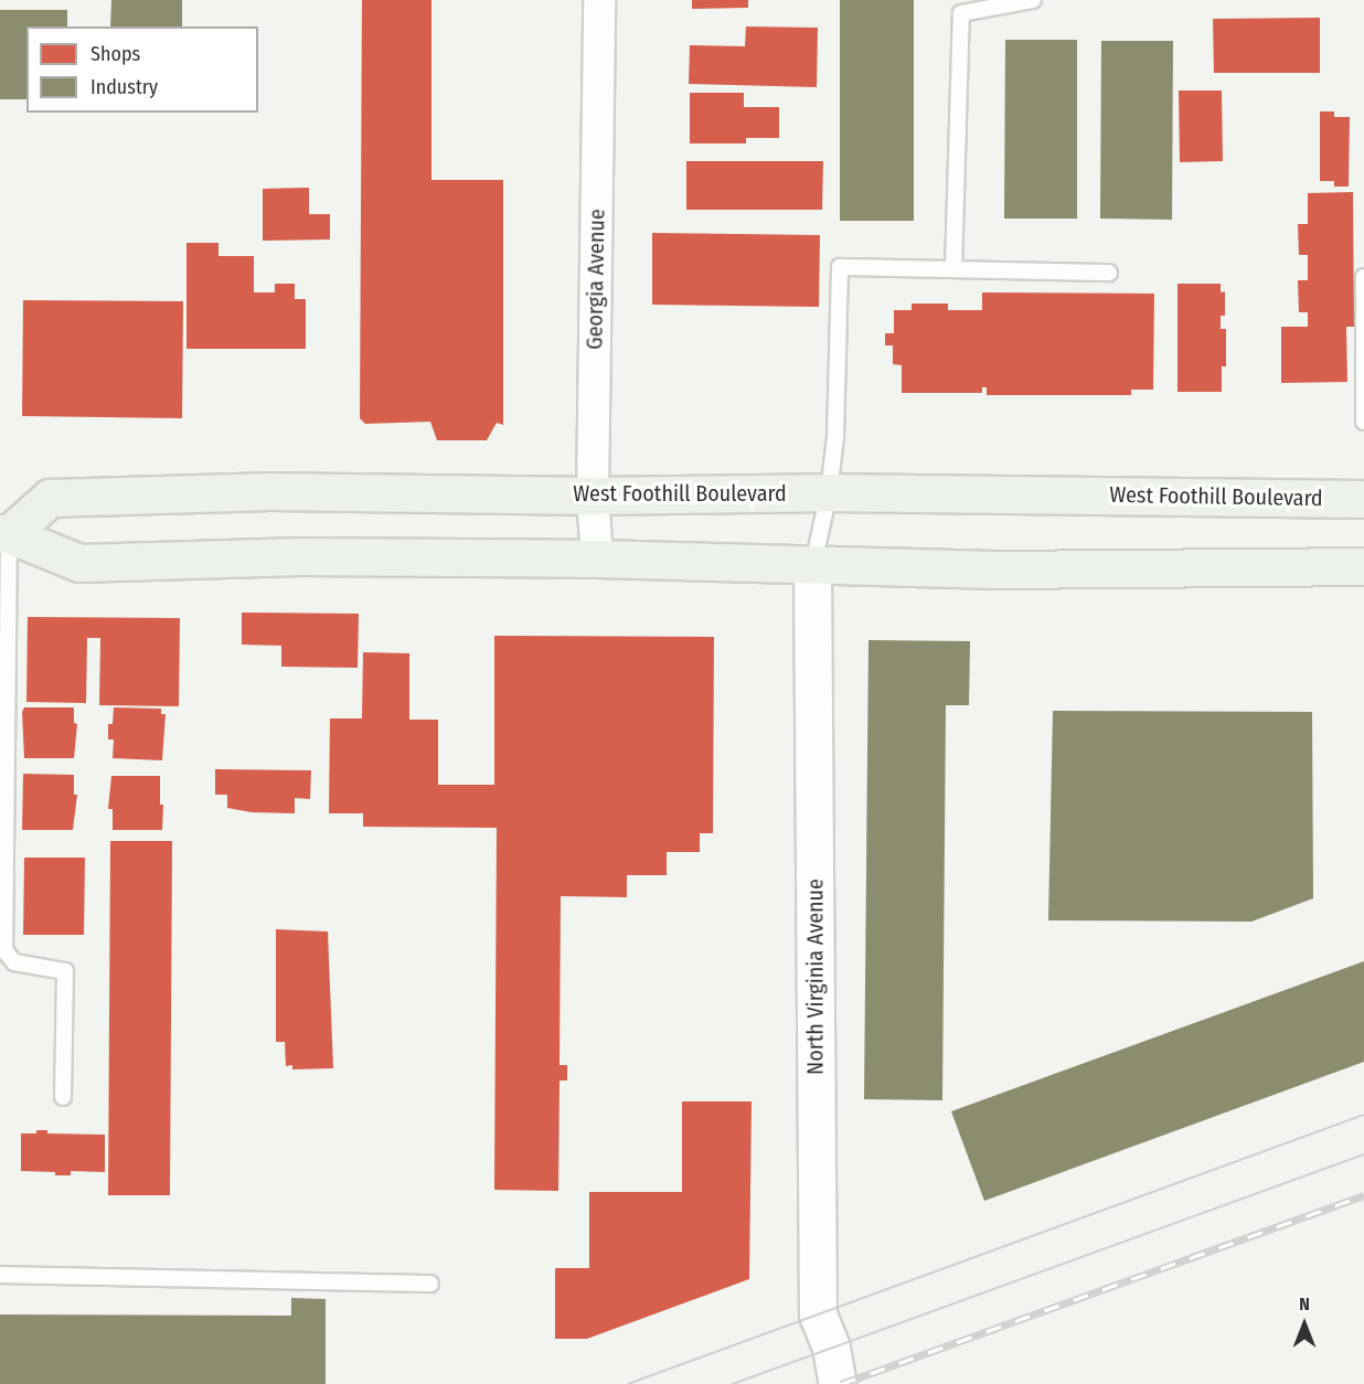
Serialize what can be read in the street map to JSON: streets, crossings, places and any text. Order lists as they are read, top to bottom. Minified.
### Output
{"streets":{"main road":["West Foothill Boulevard"],"street":["Georgia Avenue","North Virginia Avenue"]},"crossings":[["Georgia Avenue","West Foothill Boulevard"]],"legend":["Shops","Industry"],"north":"top"}
